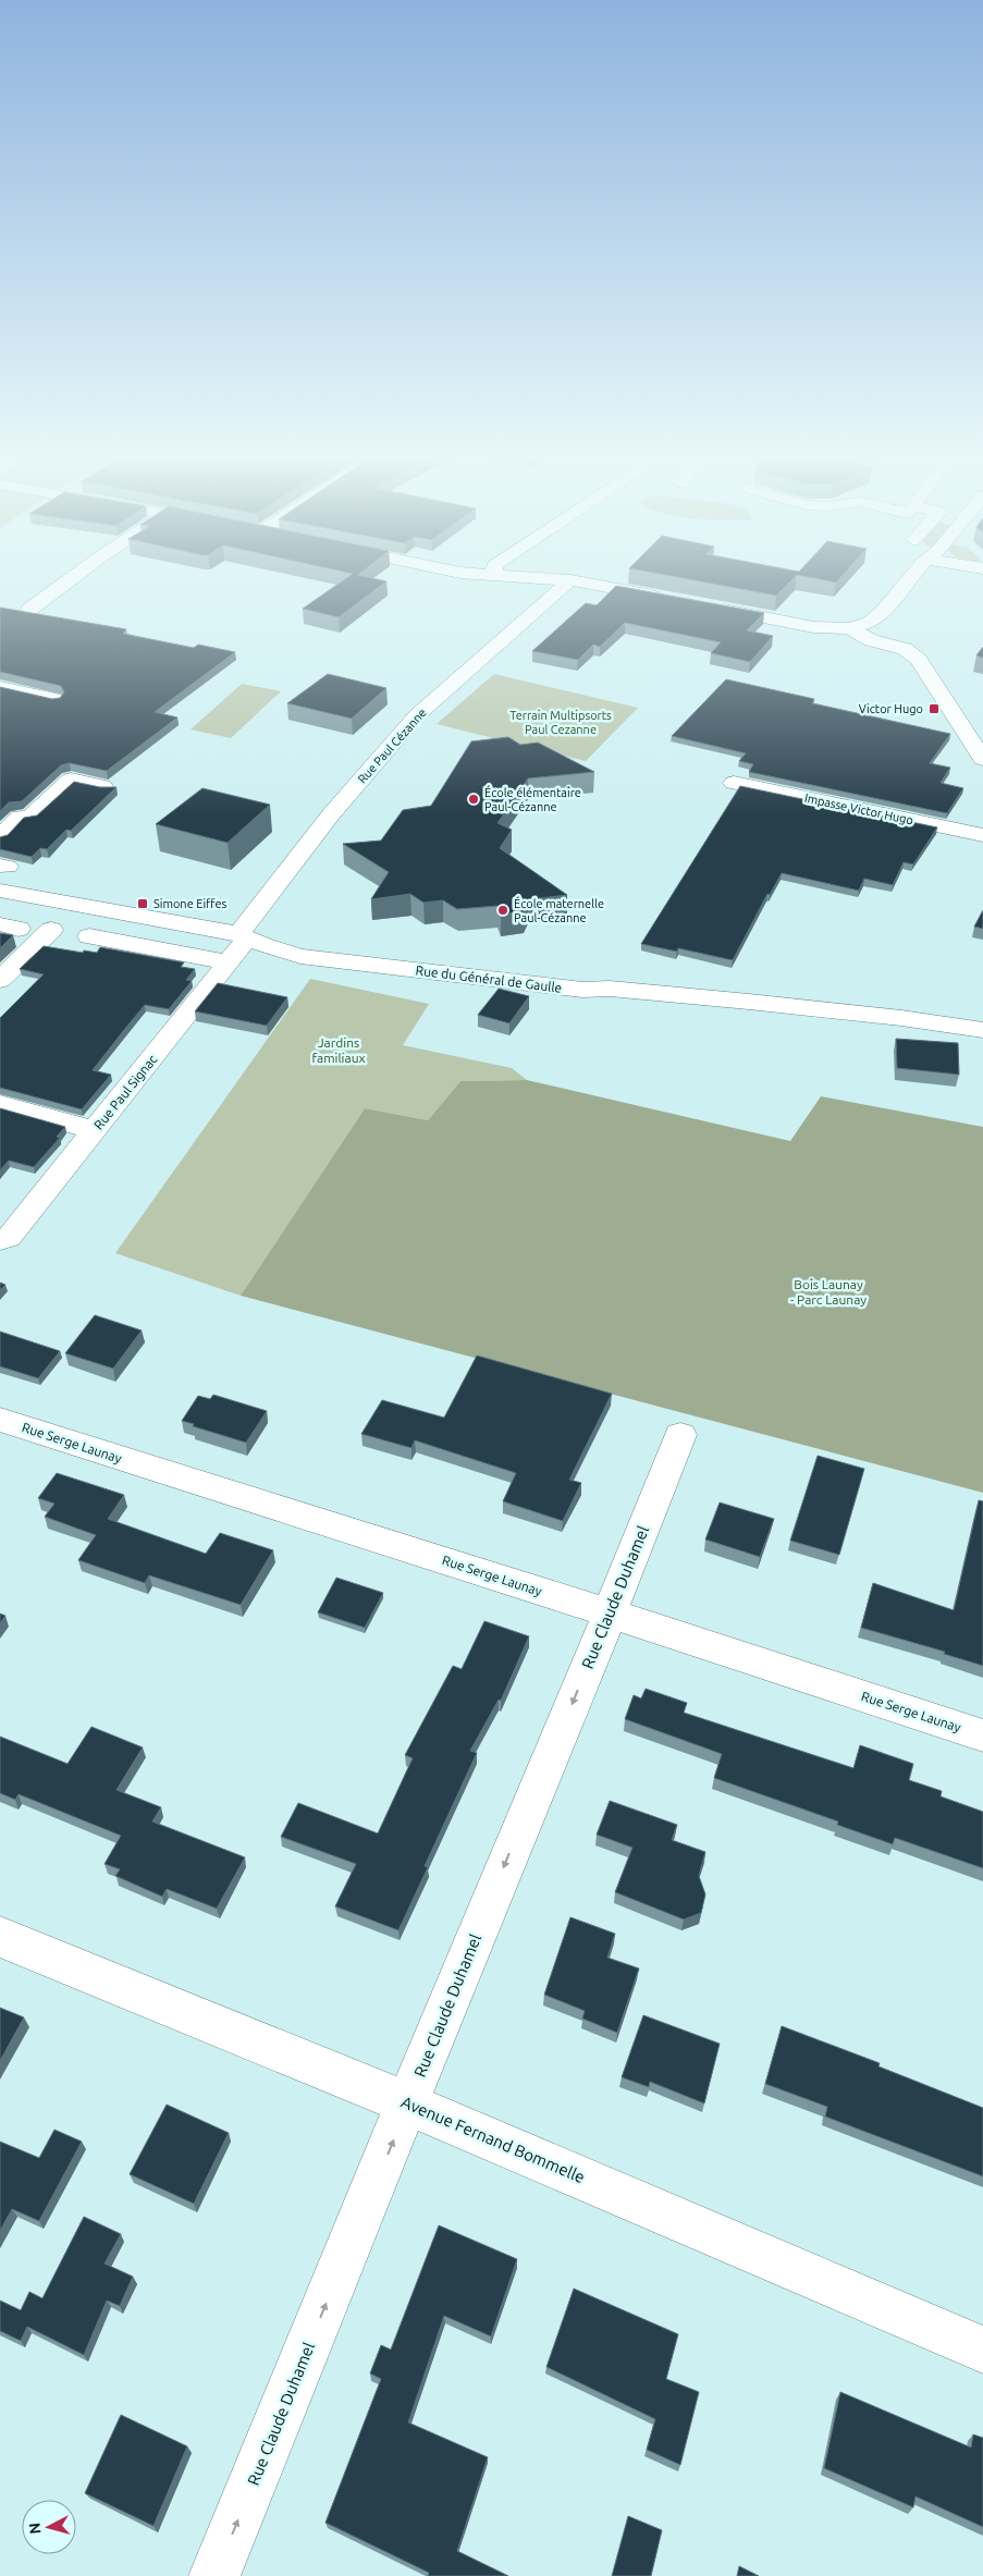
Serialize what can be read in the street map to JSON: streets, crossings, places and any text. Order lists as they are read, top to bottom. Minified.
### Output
{"streets":{"street":["Rue Paul Cézanne","Impasse Victor Hugo","Rue du Général de Gaulle","Rue Paul Signac","Rue Serge Launay","Rue Claude Duhamel","Avenue Fernand Bommelle"]},"crossings":[["Rue Paul Cézanne","Rue du Général de Gaulle"],["Rue Paul Cézanne","Rue Paul Signac"],["Rue du Général de Gaulle","Rue Paul Signac"],["Rue Serge Launay","Rue Claude Duhamel"],["Rue Claude Duhamel","Avenue Fernand Bommelle"]],"parks":["Terrain Multipsorts Paul Cezanne","Jardins familiaux","Bois Launay - Parc Launay"],"places":{"transit":["Victor Hugo","Simone Eiffes"],"other":["École élémentaire Paul-Cézanne","École maternelle Paul-Cézanne"]},"north":"left"}
